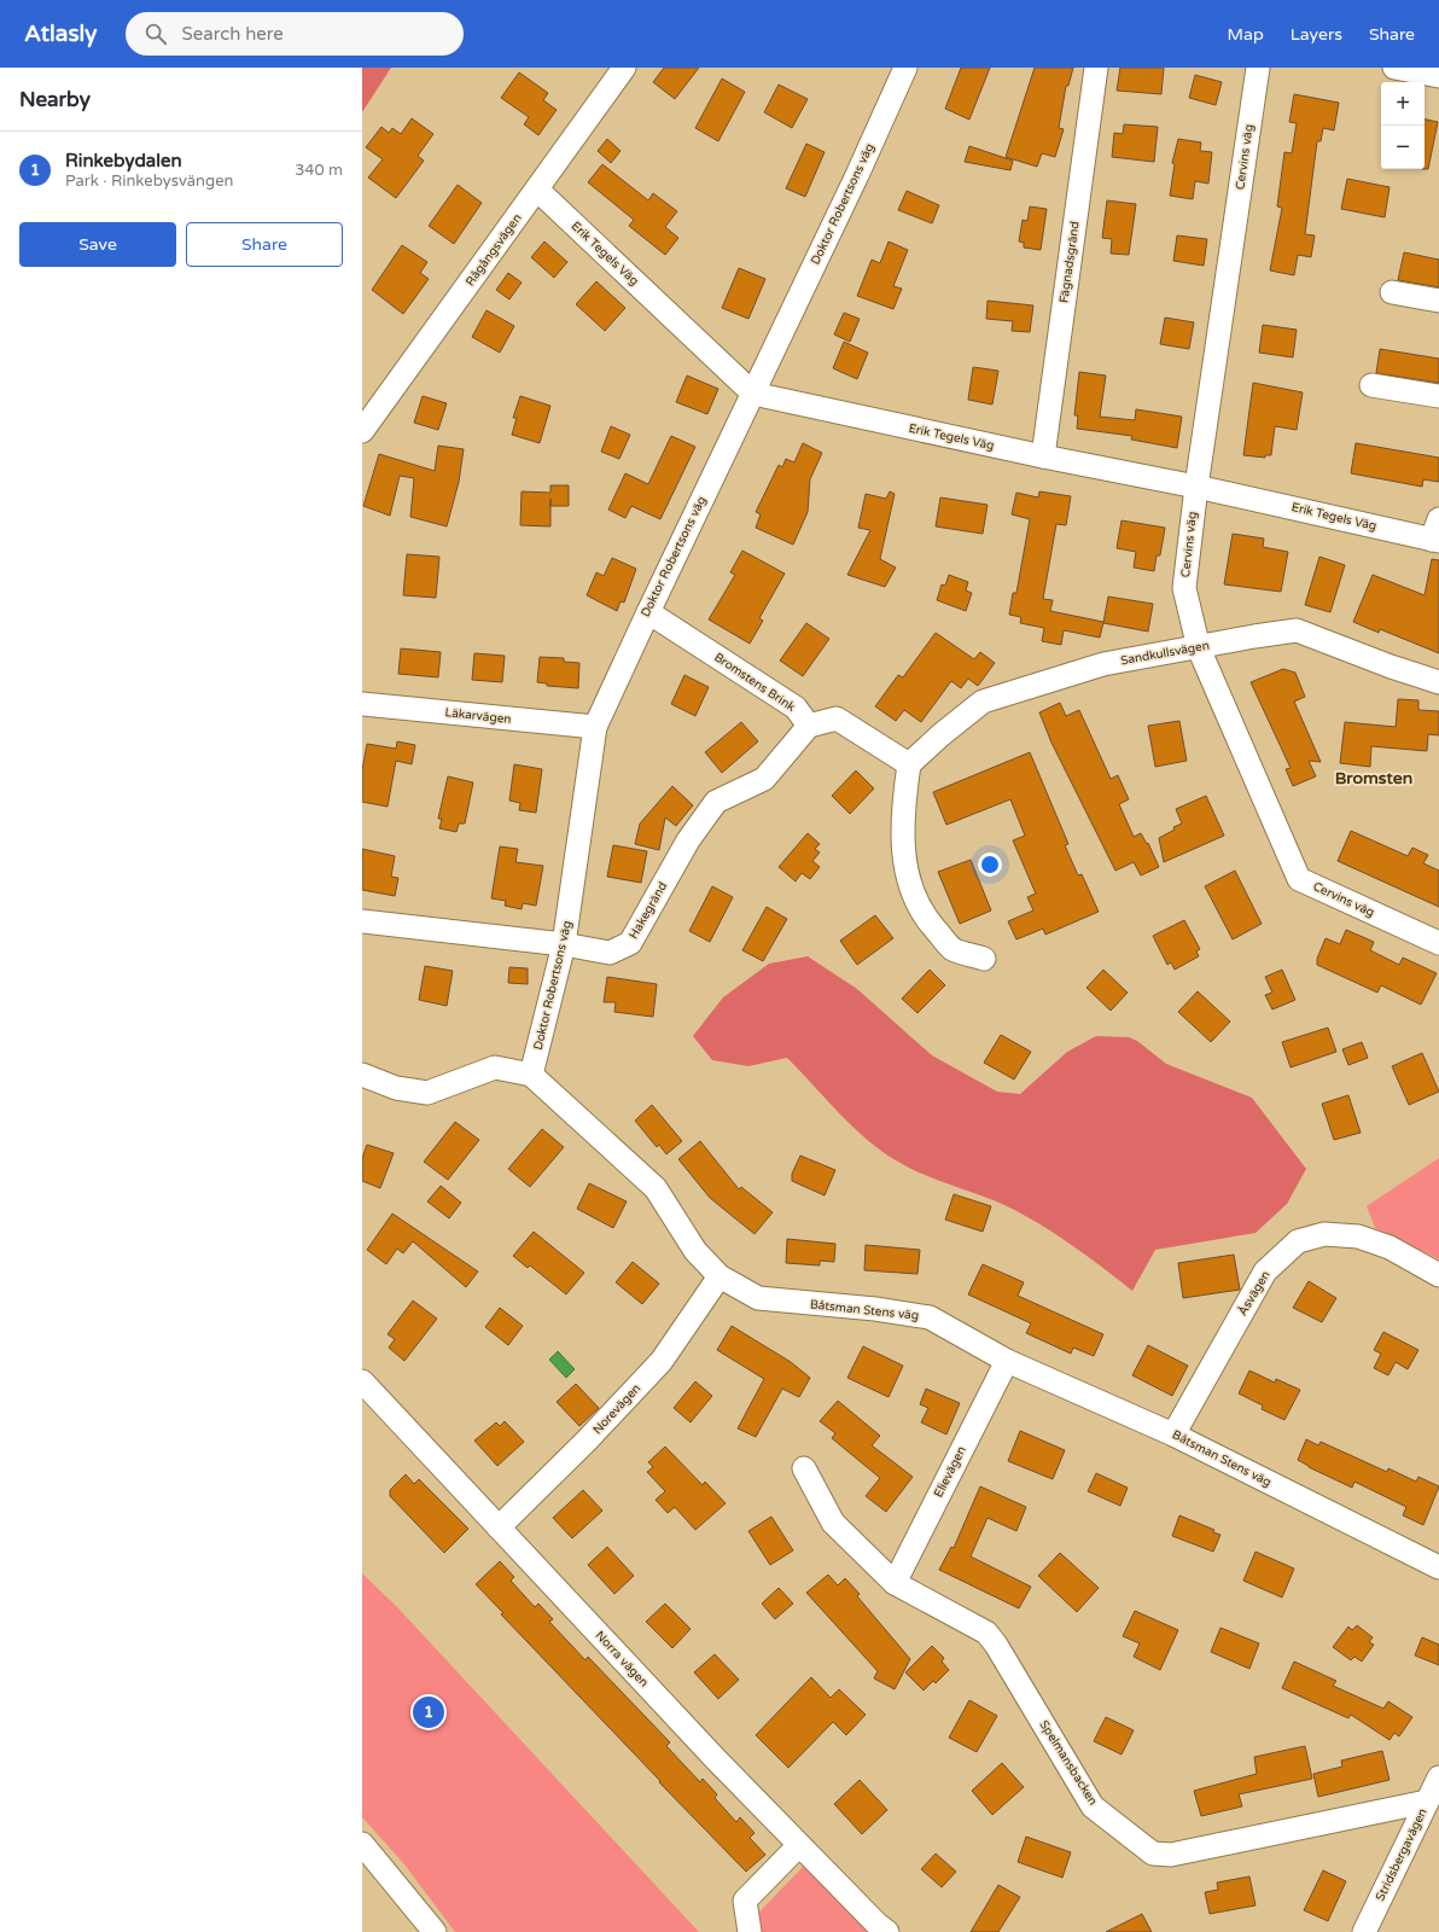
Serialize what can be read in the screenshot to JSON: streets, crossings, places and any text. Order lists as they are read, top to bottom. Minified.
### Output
{"streets":{"street":["Cervins väg","Doktor Robertsons väg","Rågångsvägen","Erik Tegels Väg","Fägnadsgränd","Sandkullsvägen","Bromstens Brink","Läkarvägen","Hakegränd","Åsvägen","Båtsman Stens väg","Norevägen","Elievägen","Norra vägen","Spelmansbacken","Stridsbergavägen"]},"crossings":[["Cervins väg","Erik Tegels Väg"],["Cervins väg","Sandkullsvägen"],["Doktor Robertsons väg","Erik Tegels Väg"],["Doktor Robertsons väg","Bromstens Brink"],["Doktor Robertsons väg","Läkarvägen"],["Doktor Robertsons väg","Hakegränd"],["Doktor Robertsons väg","Båtsman Stens väg"],["Rågångsvägen","Erik Tegels Väg"],["Erik Tegels Väg","Fägnadsgränd"],["Bromstens Brink","Hakegränd"],["Åsvägen","Båtsman Stens väg"],["Båtsman Stens väg","Norevägen"],["Båtsman Stens väg","Elievägen"],["Norevägen","Norra vägen"],["Elievägen","Spelmansbacken"],["Spelmansbacken","Stridsbergavägen"]],"districts":["Bromsten"],"page":{"header":"Atlasly","search":"Search here","nav":["Map","Layers","Share"],"heading":"Nearby","map_buttons":["+","−"],"list":[{"mark":"1","name":"Rinkebydalen","note":"Park · Rinkebysvängen","value":"340 m"}],"buttons":["Save","Share"],"pins":"1"}}
